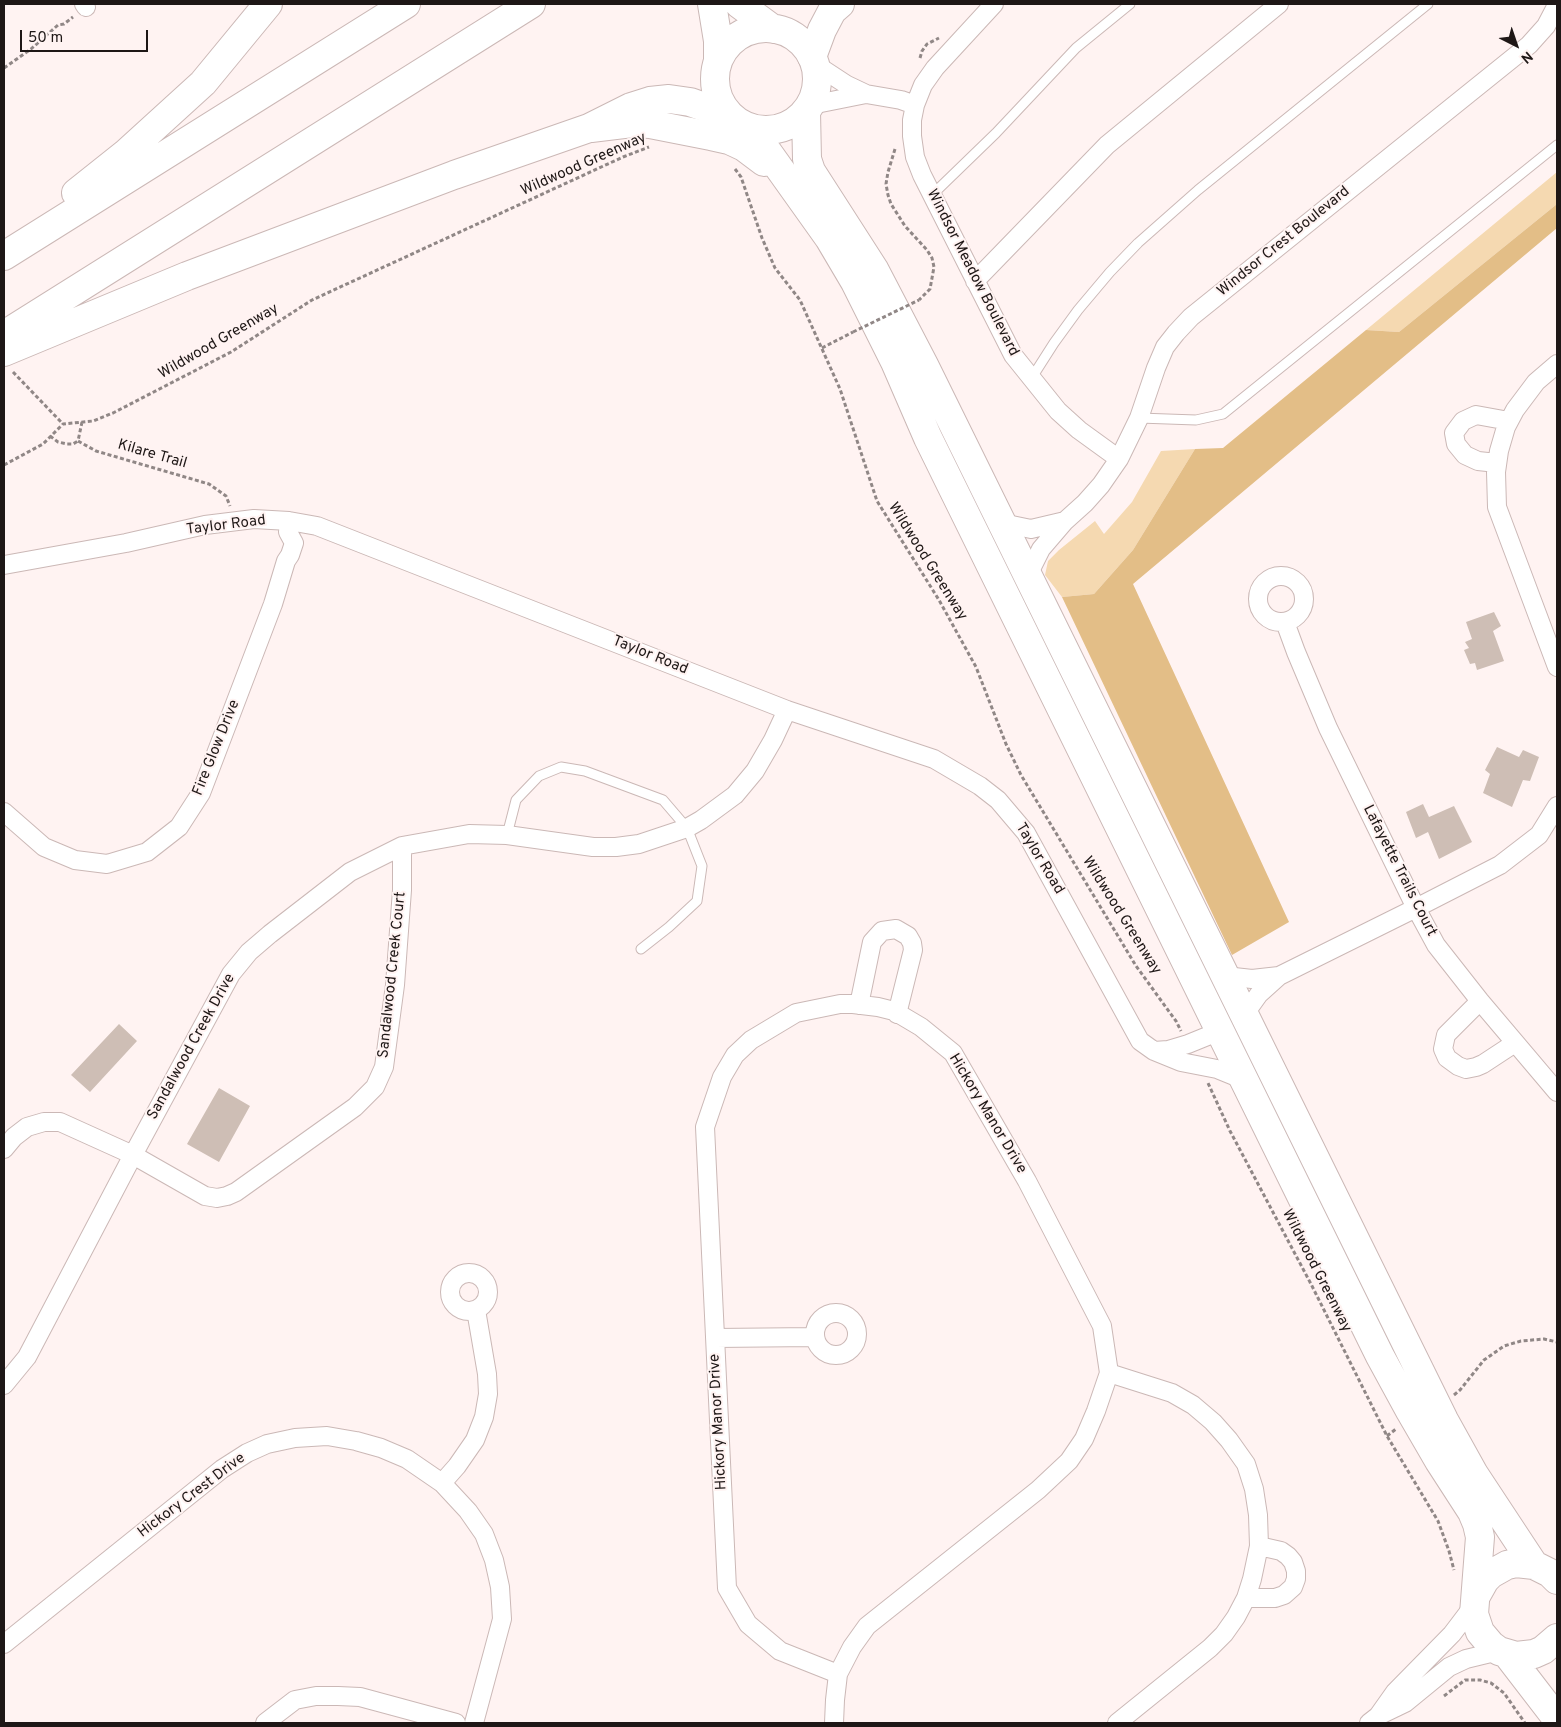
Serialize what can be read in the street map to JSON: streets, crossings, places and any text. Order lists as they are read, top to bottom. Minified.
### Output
{"streets":{"street":["Windsor Crest Boulevard","Windsor Meadow Boulevard","Taylor Road","Fire Glow Drive","Lafayette Trails Court","Sandalwood Creek Court","Sandalwood Creek Drive","Hickory Manor Drive","Hickory Crest Drive"],"path":["Wildwood Greenway","Kilare Trail"]},"crossings":[["Wildwood Greenway","Taylor Road"],["Windsor Crest Boulevard","Windsor Meadow Boulevard"],["Taylor Road","Fire Glow Drive"],["Taylor Road","Sandalwood Creek Drive"],["Sandalwood Creek Court","Sandalwood Creek Drive"]],"scale_bar":"50 m","north":"bottom right"}
